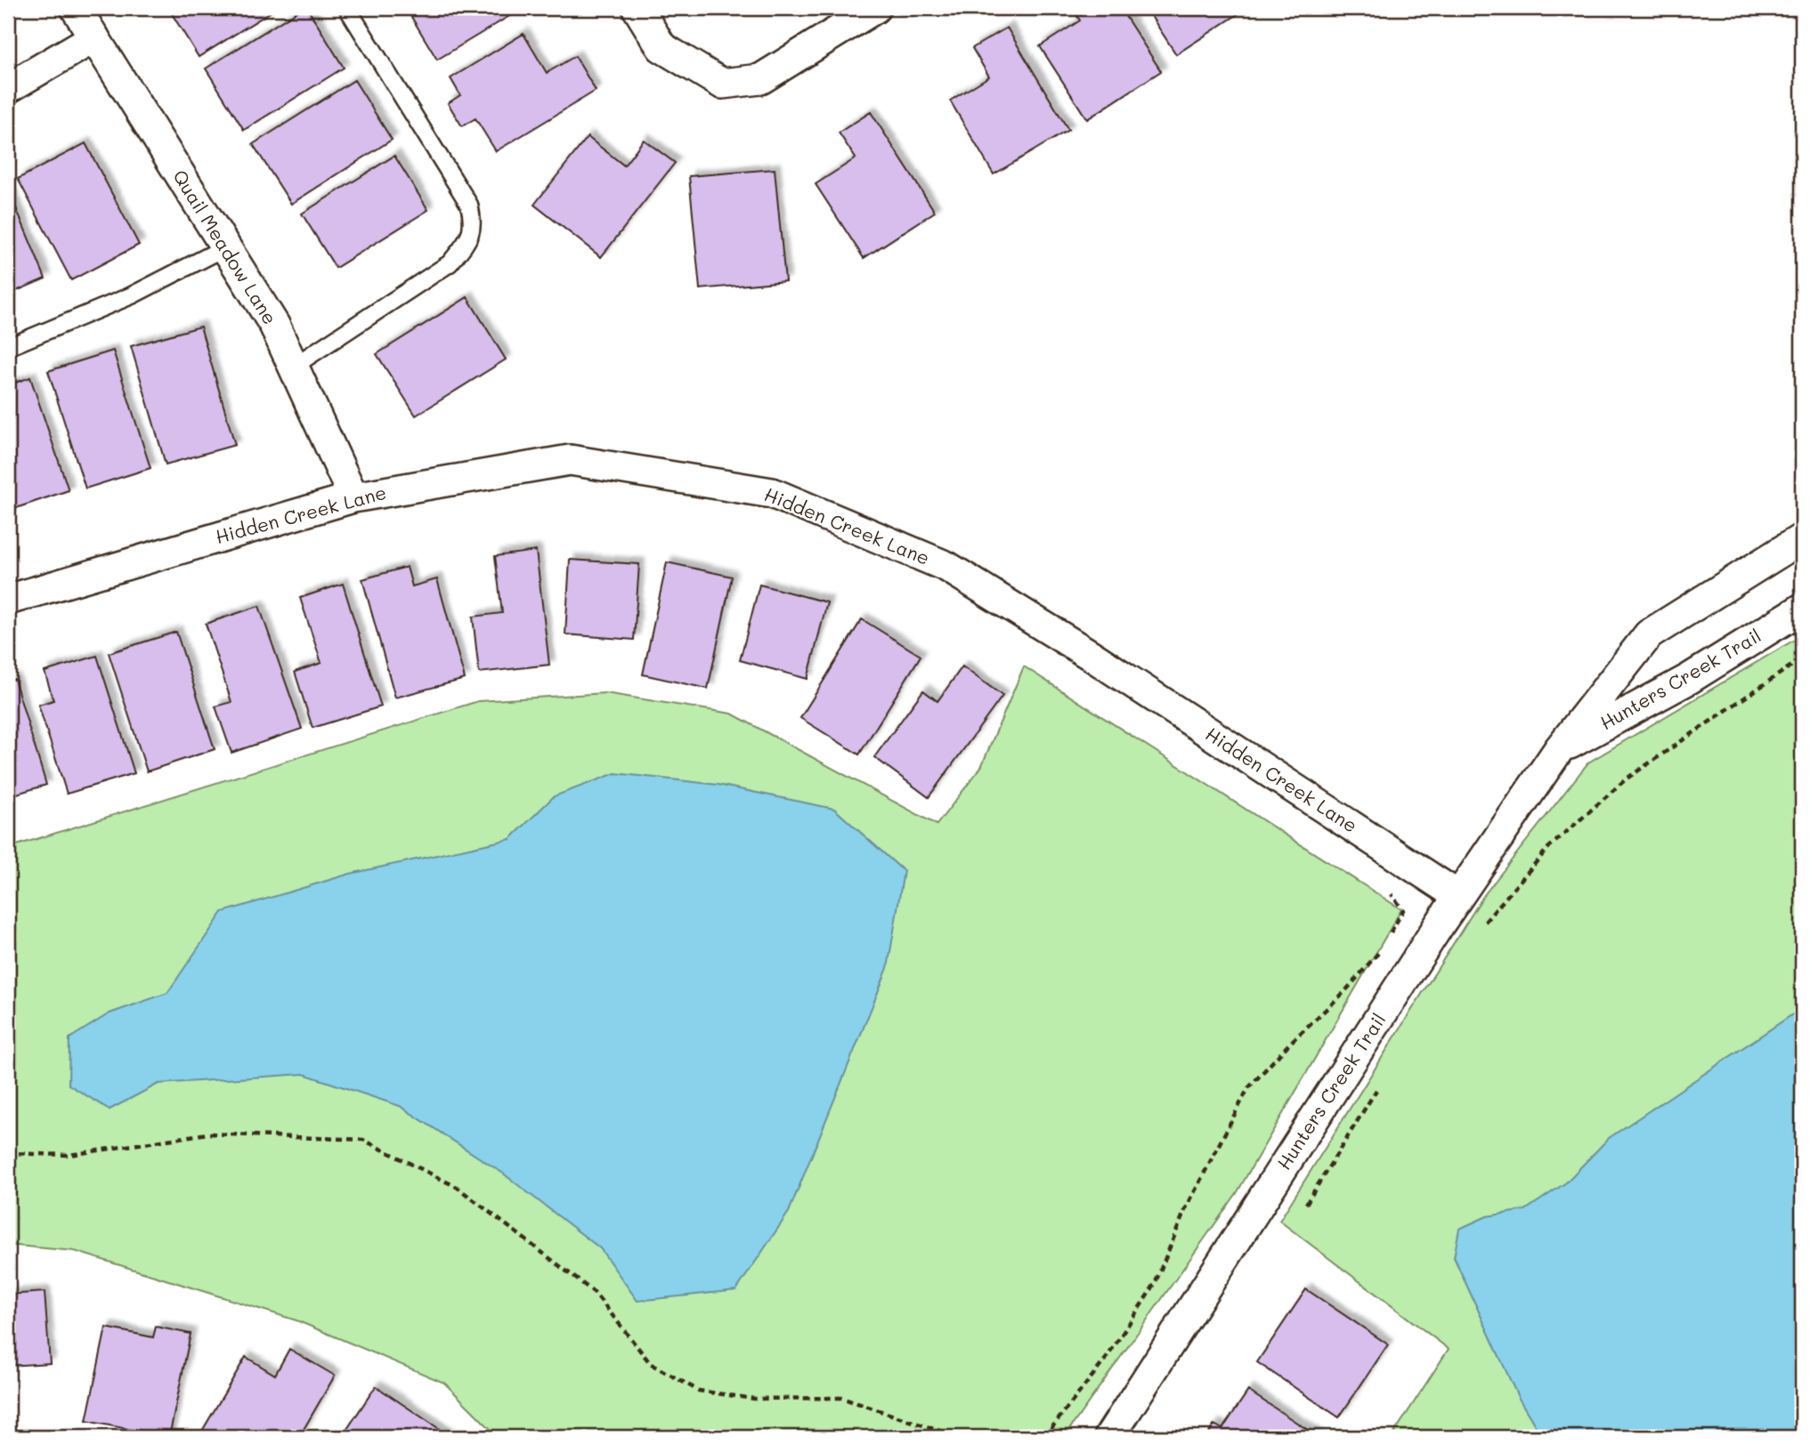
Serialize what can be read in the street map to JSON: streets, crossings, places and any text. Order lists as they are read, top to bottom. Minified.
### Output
{"streets":{"street":["Quail Meadow Lane","Hidden Creek Lane","Hunters Creek Trail"]},"crossings":[["Quail Meadow Lane","Hidden Creek Lane"],["Hidden Creek Lane","Hunters Creek Trail"]]}
